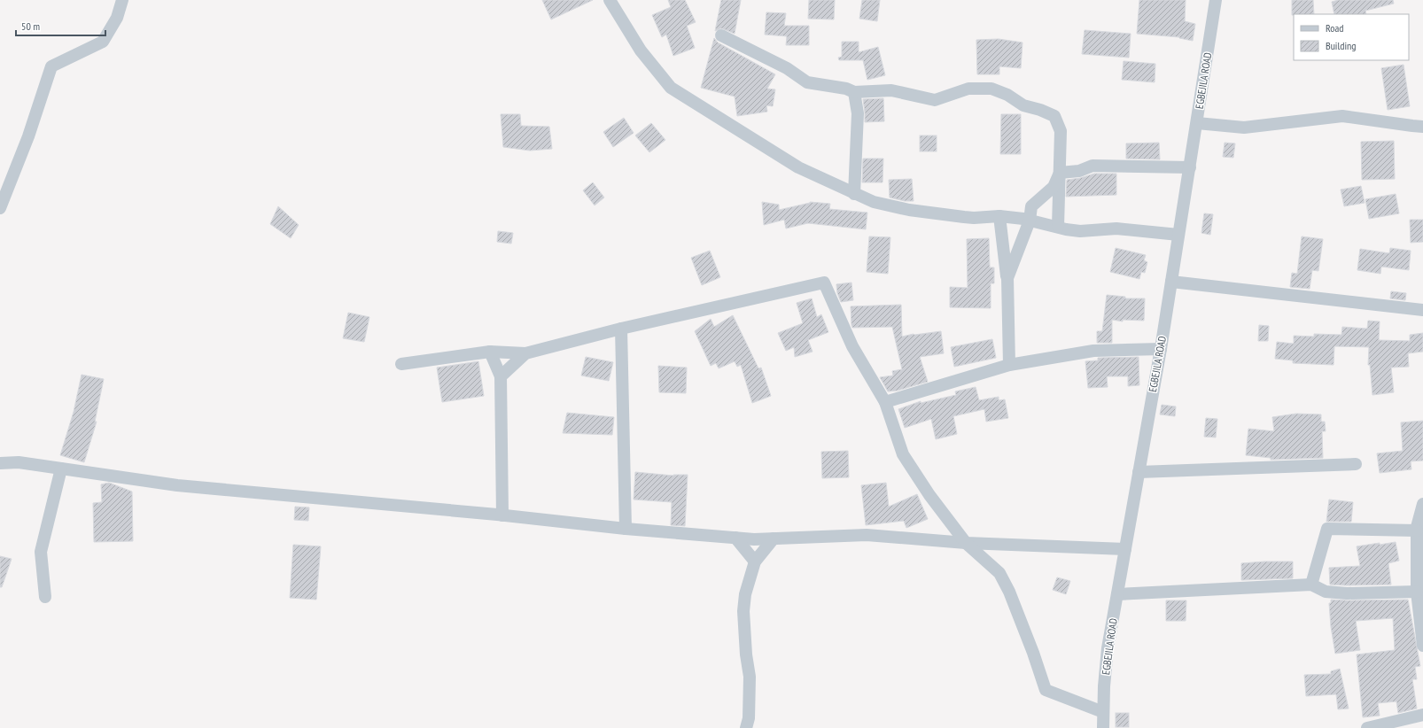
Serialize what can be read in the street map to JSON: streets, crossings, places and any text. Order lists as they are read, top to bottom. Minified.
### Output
{"streets":{"street":["EGBEJILA ROAD"]},"legend":["Road","Building"],"scale_bar":"50 m"}
